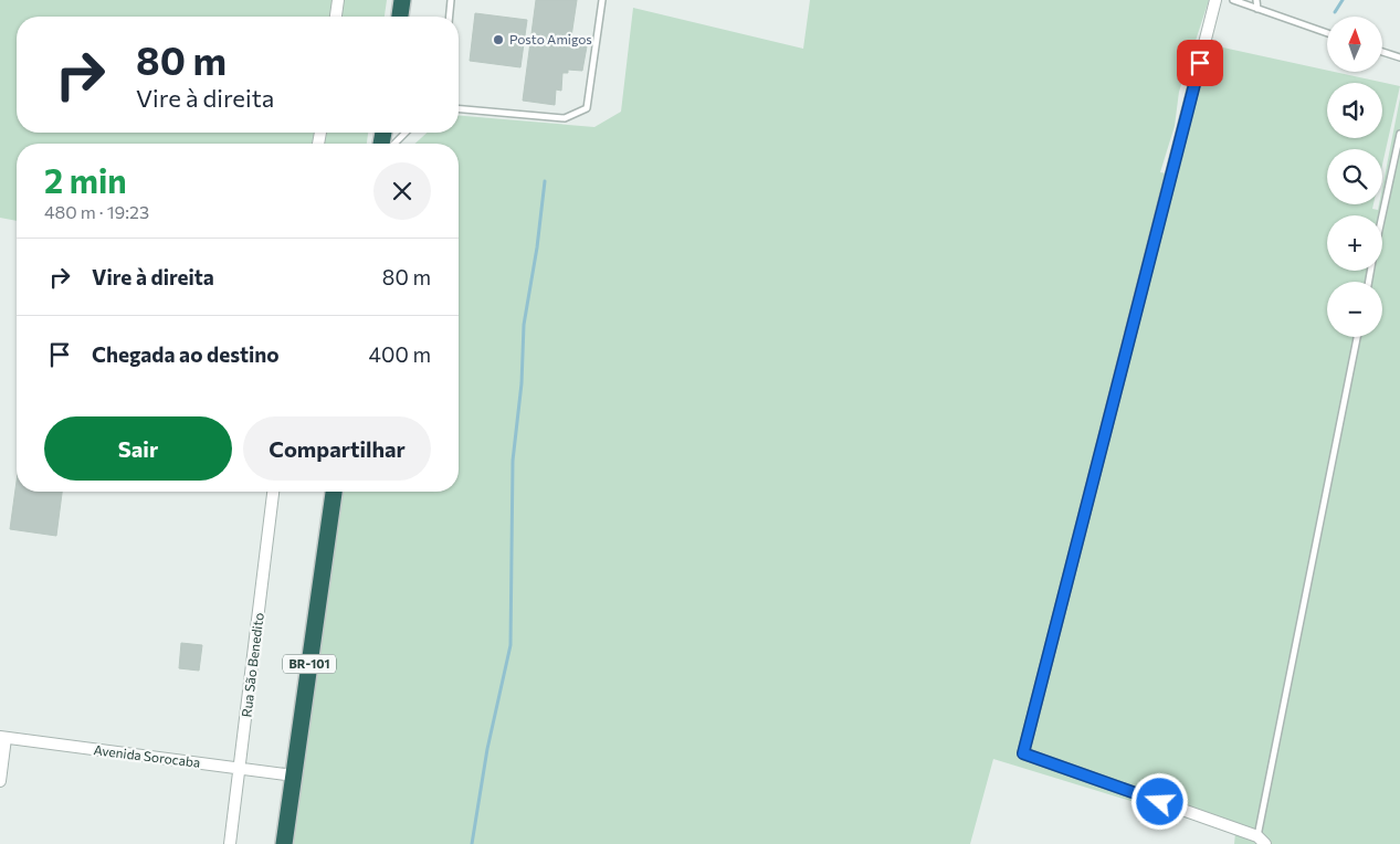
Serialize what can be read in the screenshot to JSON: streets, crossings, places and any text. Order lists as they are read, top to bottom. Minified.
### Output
{"streets":{"highway":["BR-101"],"street":["Rua São Benedito","Avenida Sorocaba"]},"crossings":[["BR-101","Avenida Sorocaba"],["Rua São Benedito","Avenida Sorocaba"]],"places":["Posto Amigos"],"north":"top","page":{"map_buttons":["+","−"],"turn":["80 m","Vire à direita"],"heading":["2 min","480 m · 19:23"],"list":[{"name":"Vire à direita","value":"80 m"},{"name":"Chegada ao destino","value":"400 m"}],"buttons":["Sair","Compartilhar"]}}
